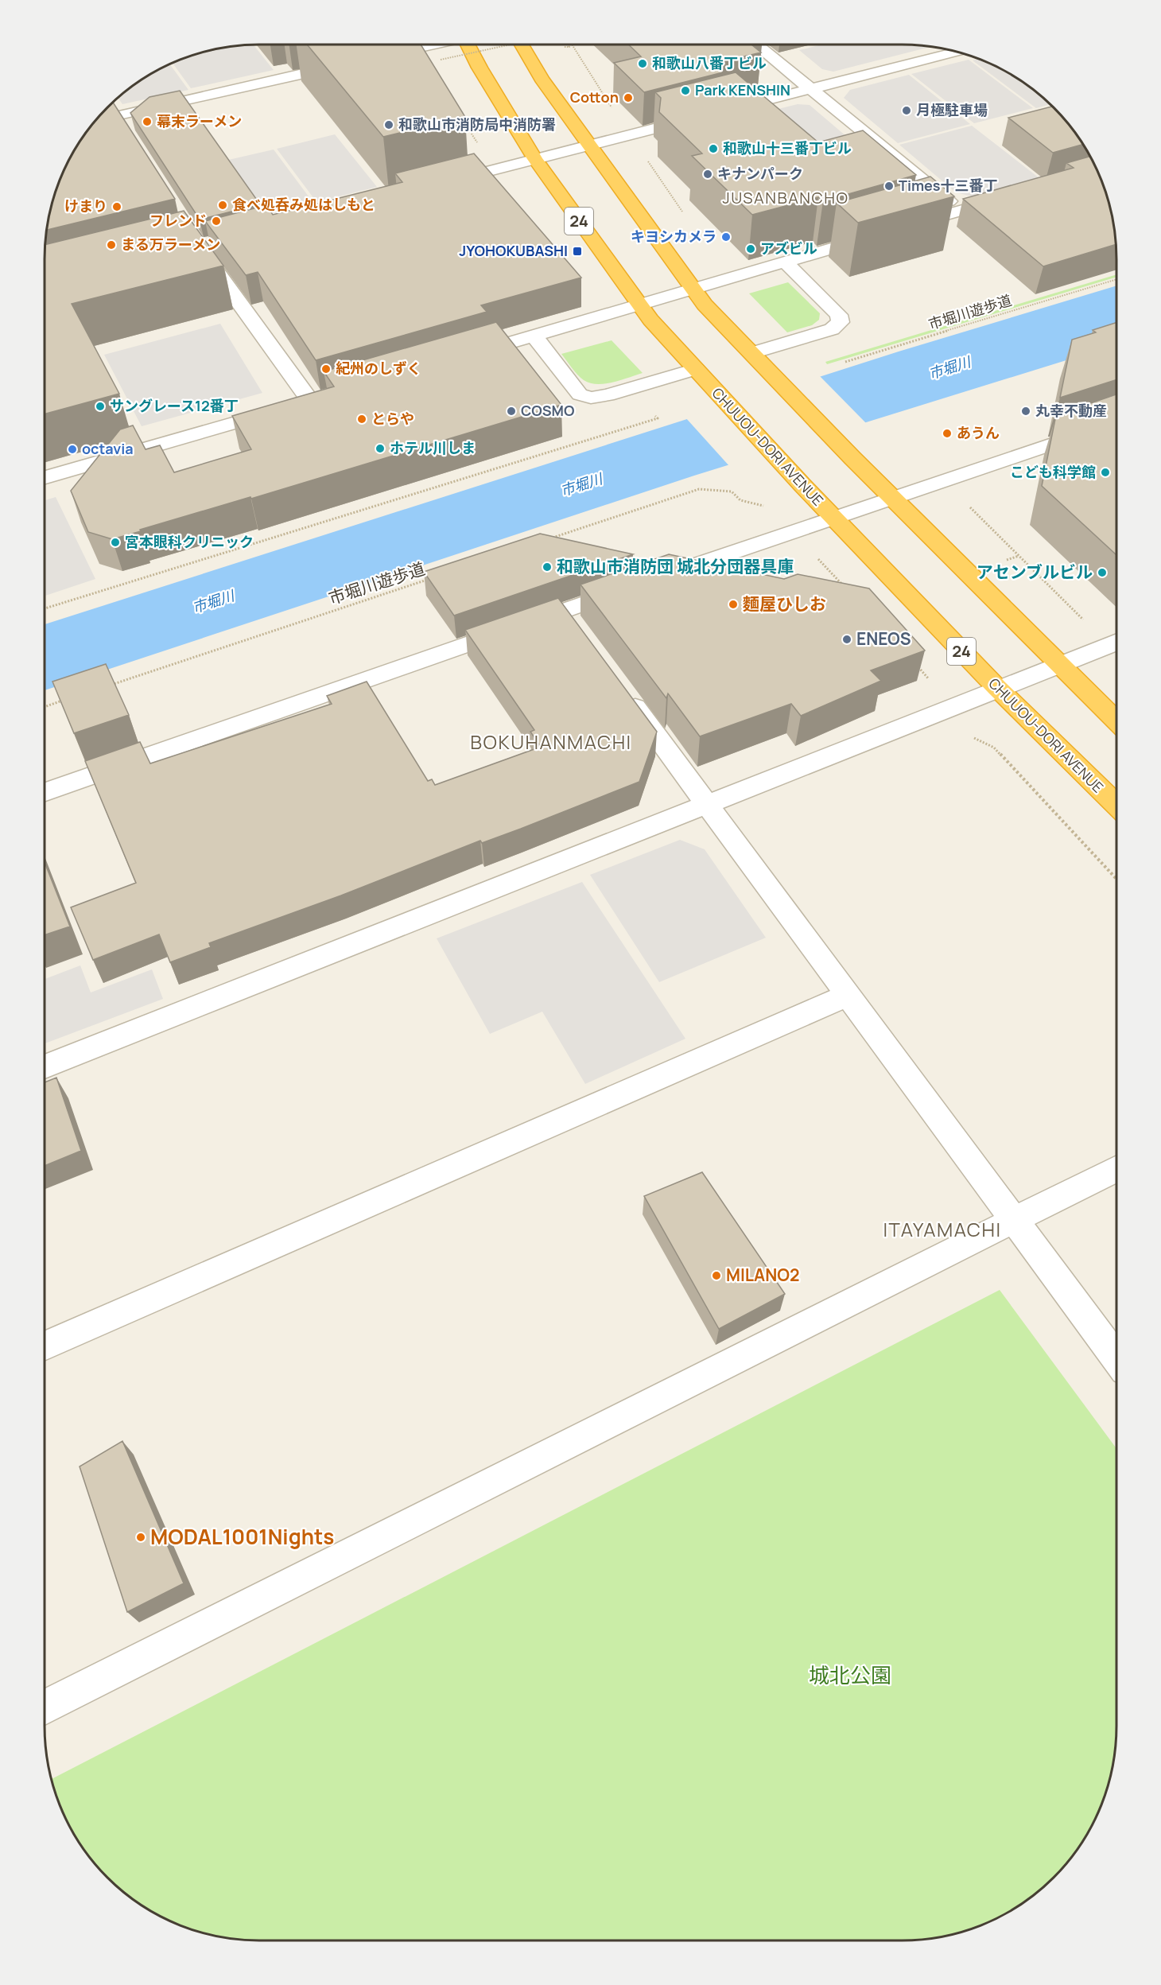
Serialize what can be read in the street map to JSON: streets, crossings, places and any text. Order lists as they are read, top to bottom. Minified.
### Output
{"streets":{"highway":["24","CHUUOU-DORI AVENUE"],"path":["市堀川遊歩道"]},"districts":["JUSANBANCHO","BOKUHANMACHI","ITAYAMACHI"],"water":["市堀川"],"parks":["城北公園"],"places":{"other":["和歌山八番丁ビル","Park KENSHIN","Cotton","月極駐車場","幕末ラーメン","和歌山市消防局中消防署","和歌山十三番丁ビル","キナンパーク","Times十三番丁","食べ処呑み処はしもと","けまり","フレンド","キヨシカメラ","まる万ラーメン","アズビル","紀州のしずく","サングレース12番丁","COSMO","丸幸不動産","とらや","あうん","ホテル川しま","octavia","こども科学館","宮本眼科クリニック","和歌山市消防団 城北分団器具庫","アセンブルビル","麵屋ひしお","ENEOS","MILANO2","MODAL1001Nights"],"transit":["JYOHOKUBASHI"]}}
